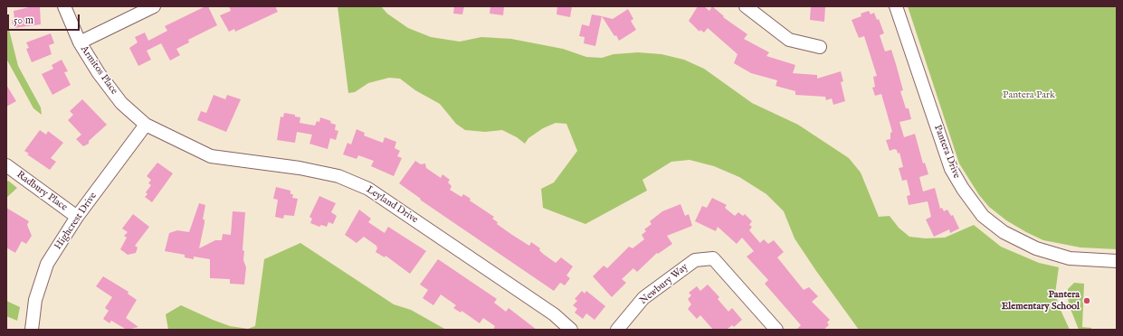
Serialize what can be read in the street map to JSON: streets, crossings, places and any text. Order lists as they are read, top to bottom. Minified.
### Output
{"streets":{"street":["Armitos Place","Pantera Drive","Radbury Place","Leyland Drive","Highcrest Drive","Newbury Way"]},"crossings":[["Armitos Place","Leyland Drive"],["Armitos Place","Highcrest Drive"],["Radbury Place","Highcrest Drive"],["Leyland Drive","Highcrest Drive"]],"parks":["Pantera Park"],"places":["Pantera Elementary School"],"scale_bar":"50 m"}
